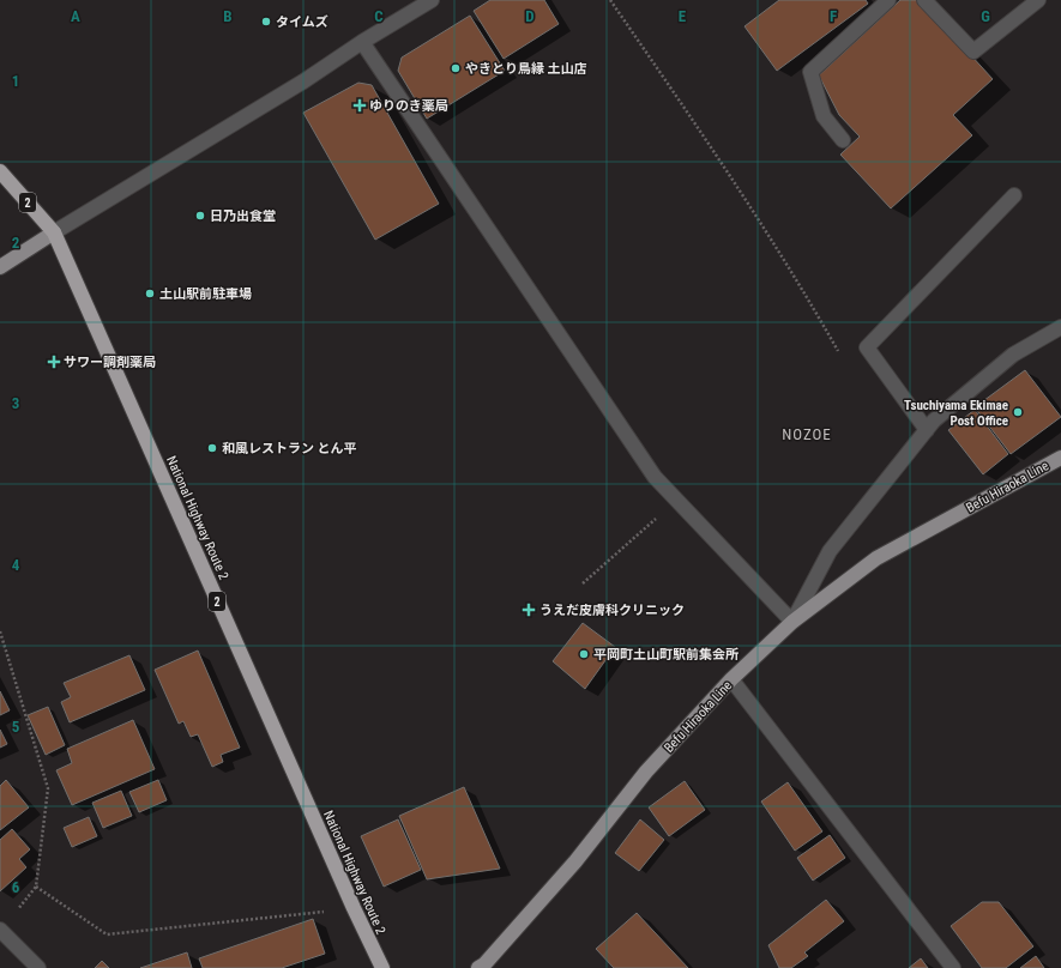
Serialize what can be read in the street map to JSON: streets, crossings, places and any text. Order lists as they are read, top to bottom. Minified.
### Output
{"streets":{"highway":["2","National Highway Route 2"],"main road":["Befu Hiraoka Line"]},"districts":["NOZOE"],"places":{"other":["タイムズ","やきとり鳥縁 土山店","日乃出食堂","土山駅前駐車場","Tsuchiyama Ekimae Post Office","和風レストラン とん平","平岡町土山町駅前集会所"],"health":["ゆりのき薬局","サワー調剤薬局","うえだ皮膚科クリニック"]},"grid":{"columns":["A","B","C","D","E","F","G"],"rows":["1","2","3","4","5","6"]}}
